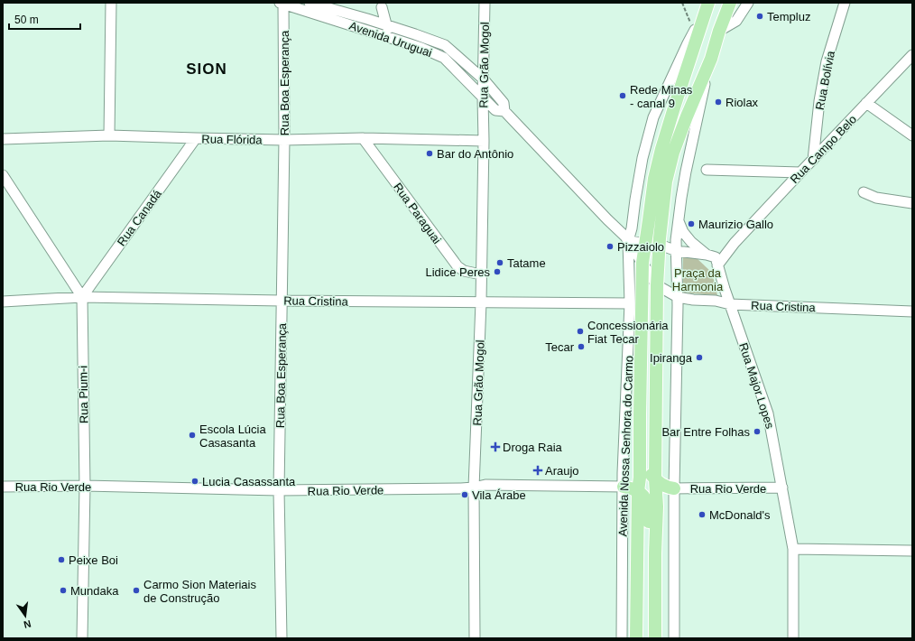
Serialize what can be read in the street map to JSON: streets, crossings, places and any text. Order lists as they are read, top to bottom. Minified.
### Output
{"streets":{"main road":["Avenida Nossa Senhora do Carmo"],"street":["Avenida Uruguai","Rua Grão Mogol","Rua Bolívia","Rua Boa Esperança","Rua Flórida","Rua Campo Belo","Rua Paraguai","Rua Canadá","Rua Cristina","Rua Major Lopes","Rua Pium-i","Rua Rio Verde"]},"crossings":[["Avenida Uruguai","Rua Grão Mogol"],["Avenida Uruguai","Rua Boa Esperança"],["Avenida Uruguai","Rua Cristina"],["Avenida Uruguai","Avenida Nossa Senhora do Carmo"],["Rua Grão Mogol","Rua Flórida"],["Rua Grão Mogol","Rua Paraguai"],["Rua Grão Mogol","Rua Cristina"],["Rua Grão Mogol","Rua Rio Verde"],["Rua Bolívia","Rua Campo Belo"],["Rua Boa Esperança","Rua Flórida"],["Rua Boa Esperança","Rua Cristina"],["Rua Boa Esperança","Rua Rio Verde"],["Rua Flórida","Rua Paraguai"],["Rua Flórida","Rua Canadá"],["Rua Campo Belo","Rua Major Lopes"],["Rua Canadá","Rua Cristina"],["Rua Canadá","Rua Pium-i"],["Rua Cristina","Rua Major Lopes"],["Rua Cristina","Rua Pium-i"],["Rua Cristina","Avenida Nossa Senhora do Carmo"],["Rua Major Lopes","Rua Rio Verde"],["Rua Pium-i","Rua Rio Verde"],["Avenida Nossa Senhora do Carmo","Rua Rio Verde"]],"districts":["SION"],"parks":["Praça da Harmonia"],"places":{"other":["Templuz","Rede Minas - canal 9","Riolax","Bar do Antônio","Maurizio Gallo","Pizzaiolo","Tatame","Lidice Peres","Concessionária Fiat Tecar","Tecar","Ipiranga","Bar Entre Folhas","Escola Lúcia Casasanta","Lucia Casassanta","Vila Árabe","McDonald's","Peixe Boi","Mundaka","Carmo Sion Materiais de Construção"],"health":["Droga Raia","Araujo"]},"scale_bar":"50 m","north":"bottom"}
